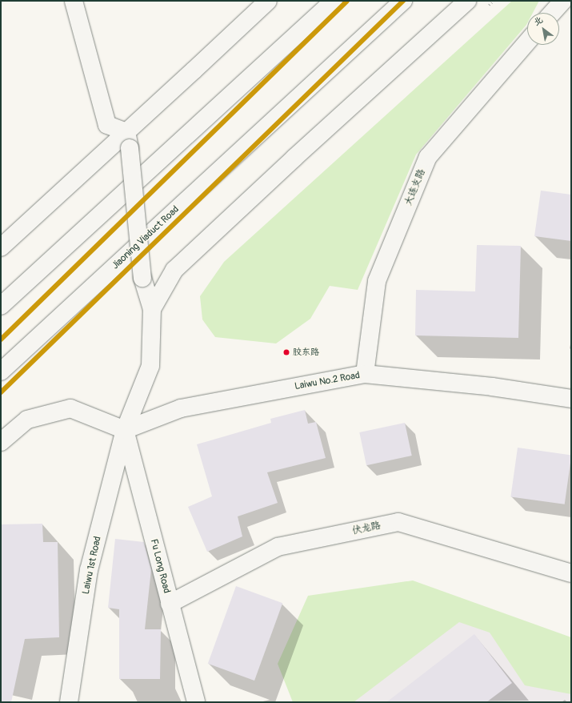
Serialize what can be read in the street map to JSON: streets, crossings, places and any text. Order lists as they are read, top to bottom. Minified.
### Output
{"streets":{"main road":["大连支路","Jiaoning Viaduct Road","Laiwu No.2 Road","伏龙路","Laiwu 1st Road","Fu Long Road"]},"crossings":[["大连支路","Laiwu No.2 Road"],["Laiwu No.2 Road","Laiwu 1st Road"],["Laiwu No.2 Road","Fu Long Road"],["伏龙路","Fu Long Road"],["Laiwu 1st Road","Fu Long Road"]],"places":["胶东路"],"north":"top left"}
